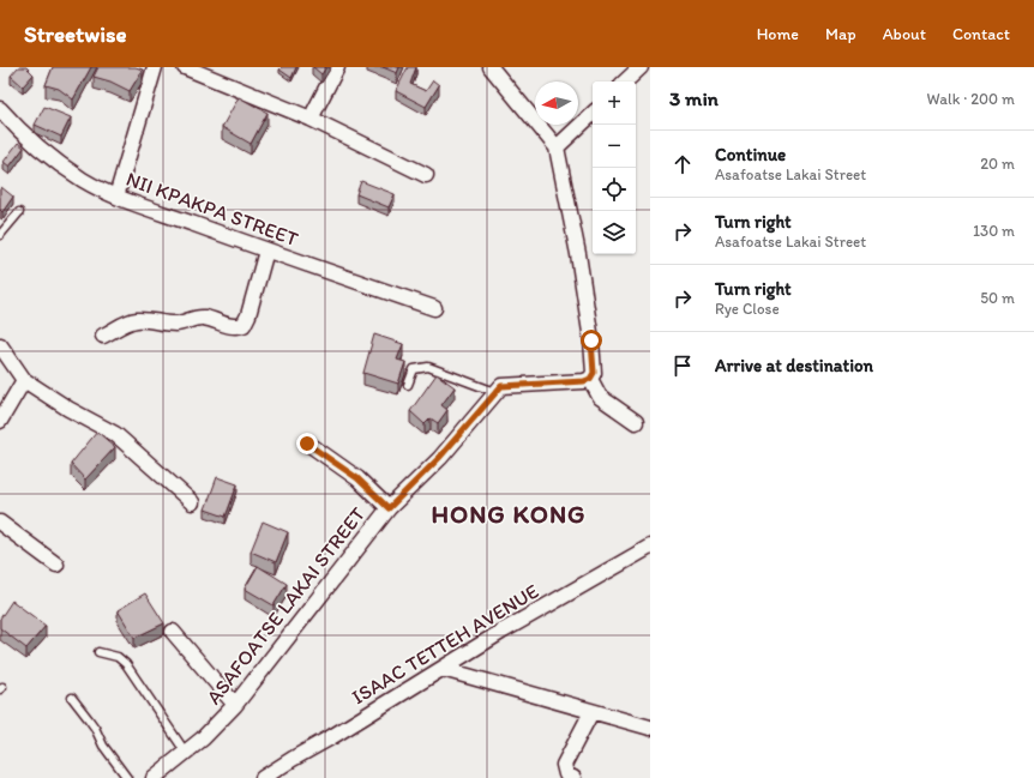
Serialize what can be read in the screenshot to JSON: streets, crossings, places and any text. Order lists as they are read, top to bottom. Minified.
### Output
{"streets":{"street":["NII KPAKPA STREET","ASAFOATSE LAKAI STREET","ISAAC TETTEH AVENUE"]},"districts":["HONG KONG"],"north":"left","page":{"header":"Streetwise","nav":["Home","Map","About","Contact"],"heading":["3 min","Walk · 200 m"],"map_buttons":["+","−"],"list":[["Continue","Asafoatse Lakai Street","20 m"],["Turn right","Asafoatse Lakai Street","130 m"],["Turn right","Rye Close","50 m"],"Arrive at destination"]}}
